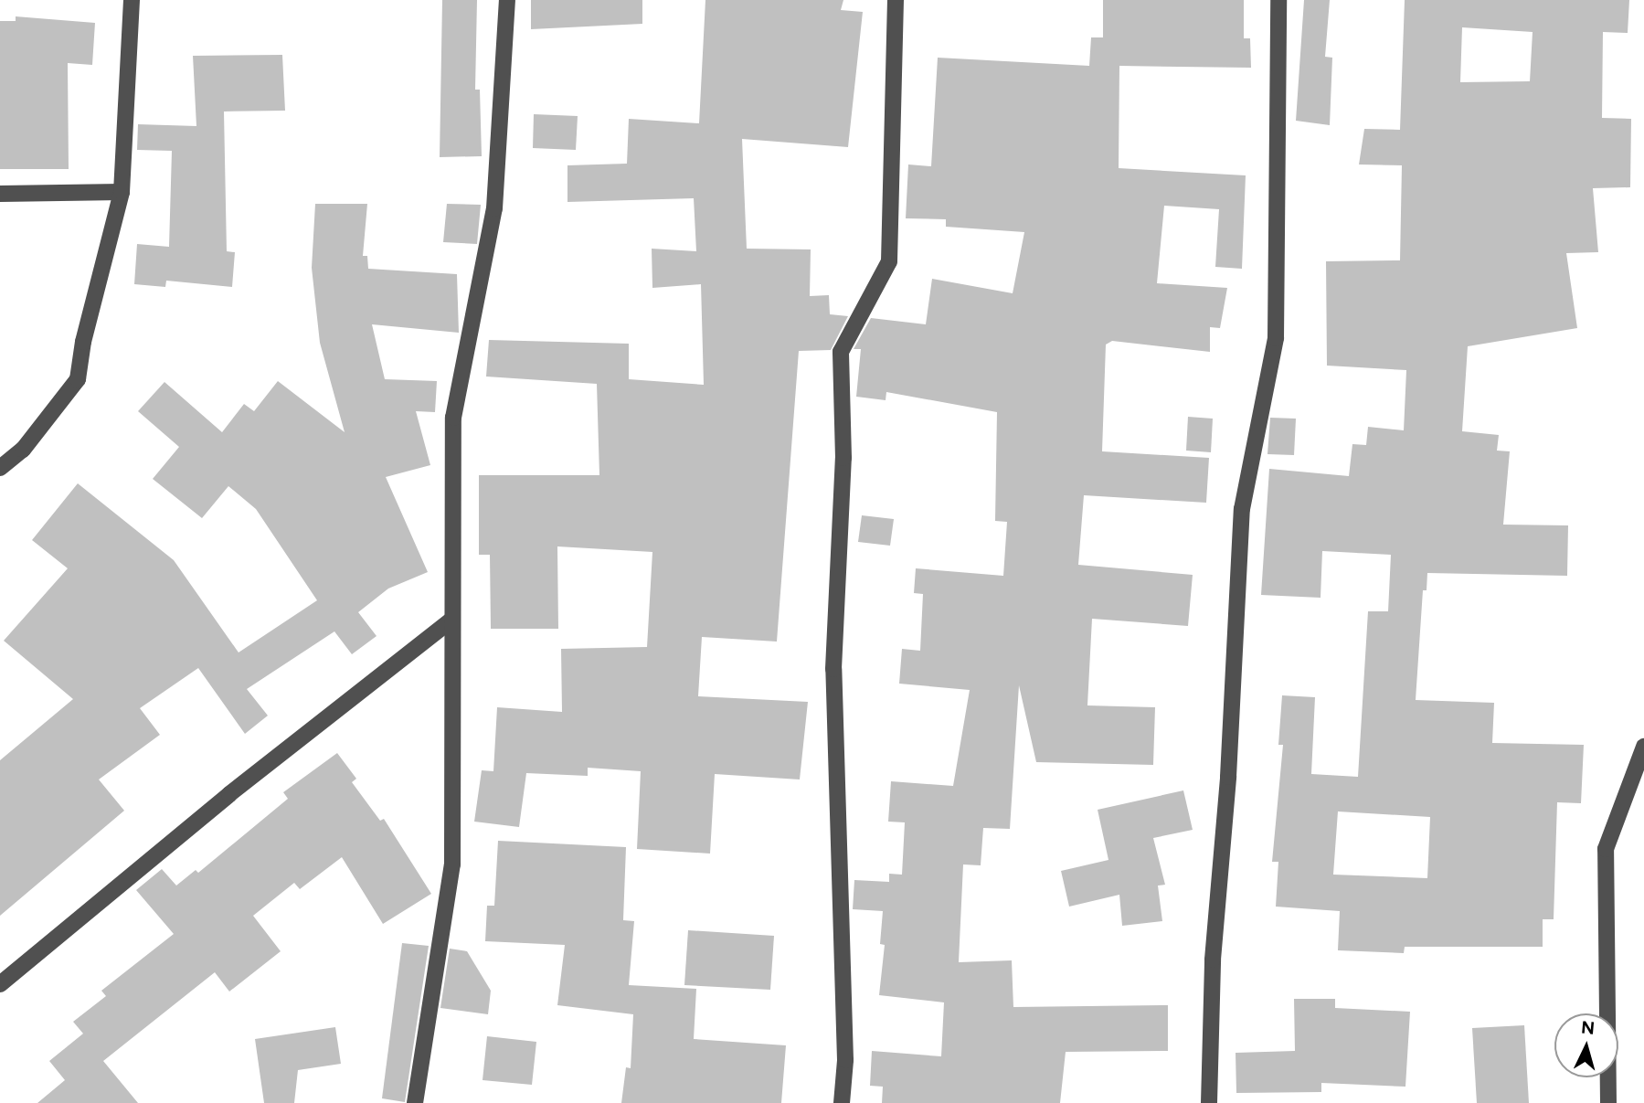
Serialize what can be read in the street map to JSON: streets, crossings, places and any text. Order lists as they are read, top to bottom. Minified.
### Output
{"north":"top"}
